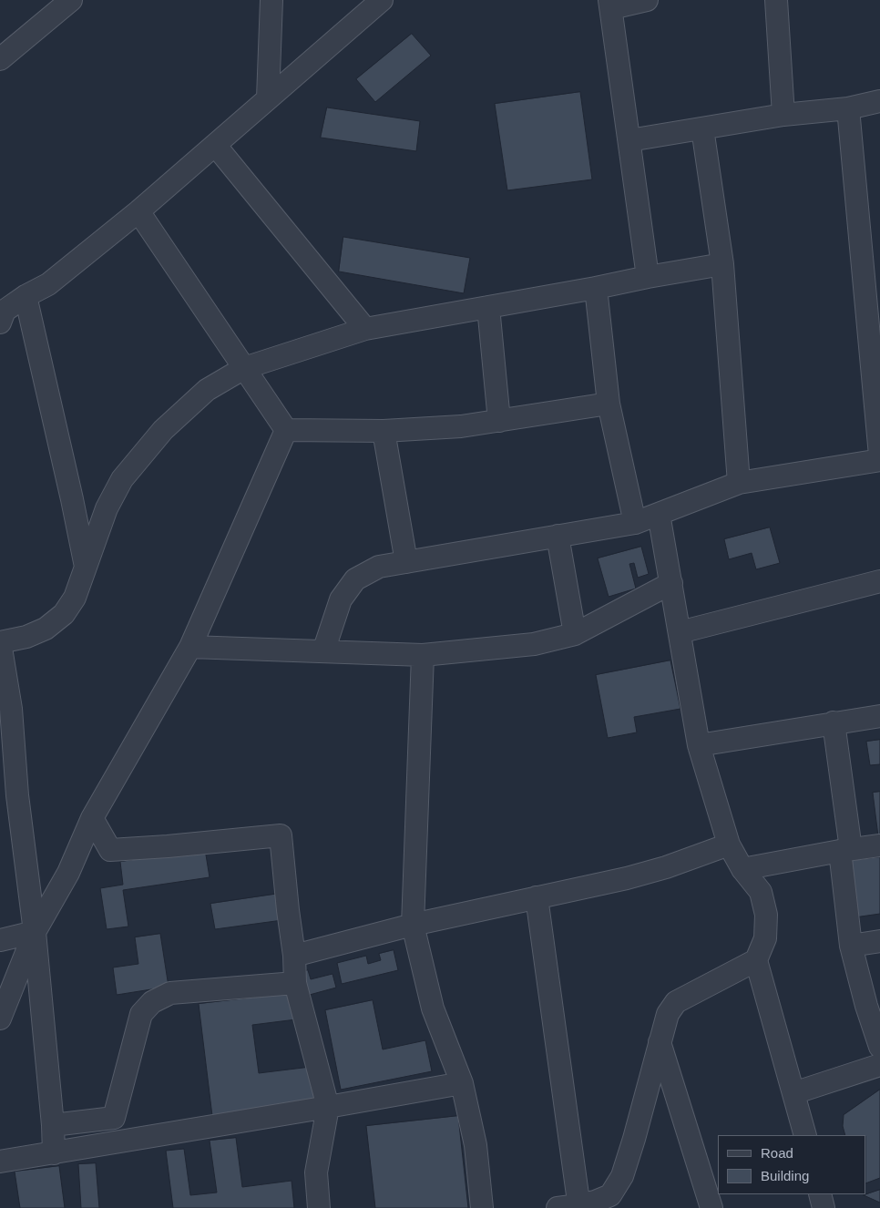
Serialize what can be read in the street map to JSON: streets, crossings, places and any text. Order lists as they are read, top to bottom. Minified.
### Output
{"legend":["Road","Building"]}
